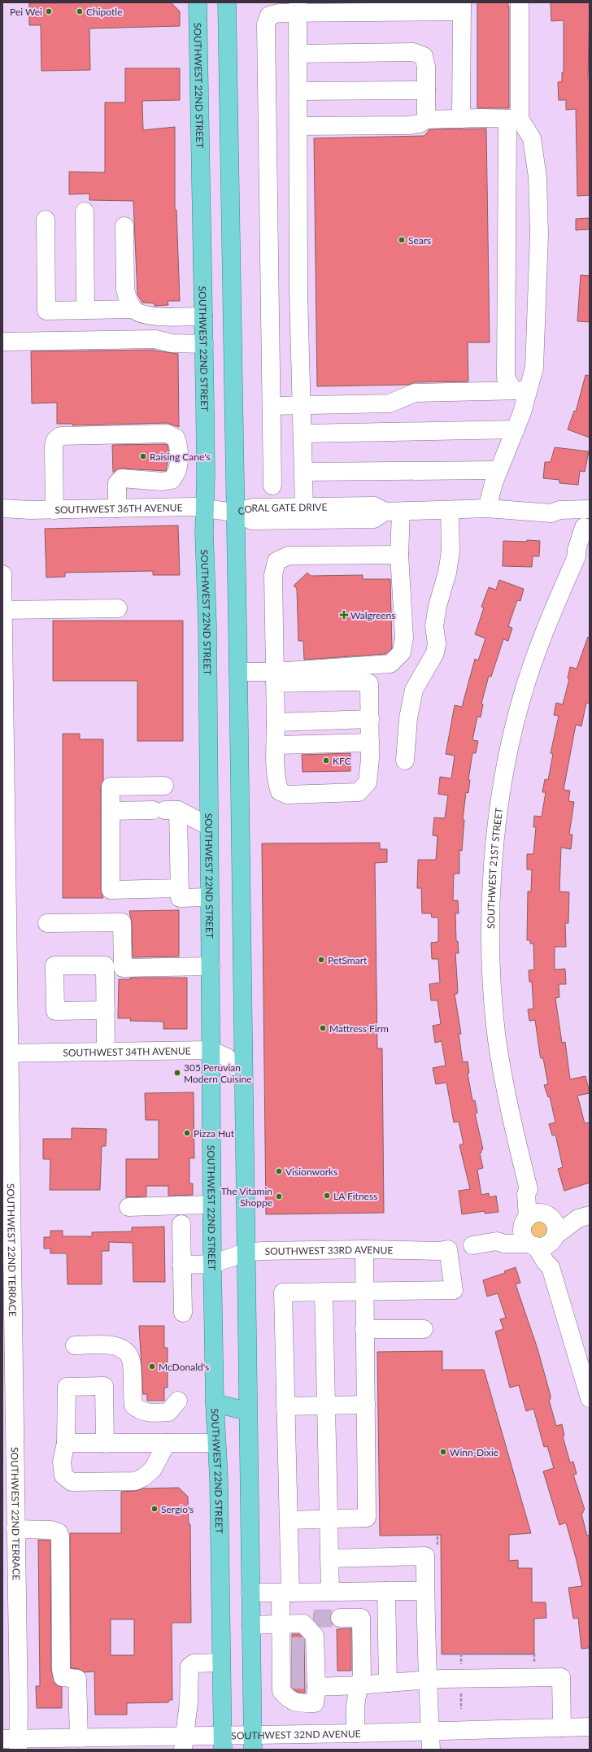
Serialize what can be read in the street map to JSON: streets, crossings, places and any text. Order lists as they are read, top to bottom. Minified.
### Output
{"streets":{"main road":["SOUTHWEST 22ND STREET"],"street":["SOUTHWEST 36TH AVENUE","CORAL GATE DRIVE","SOUTHWEST 21ST STREET","SOUTHWEST 34TH AVENUE","SOUTHWEST 22ND TERRACE","SOUTHWEST 33RD AVENUE","SOUTHWEST 32ND AVENUE"]},"crossings":[["SOUTHWEST 22ND STREET","SOUTHWEST 36TH AVENUE"],["SOUTHWEST 22ND STREET","SOUTHWEST 34TH AVENUE"],["SOUTHWEST 22ND STREET","SOUTHWEST 33RD AVENUE"],["SOUTHWEST 22ND STREET","SOUTHWEST 32ND AVENUE"],["SOUTHWEST 36TH AVENUE","CORAL GATE DRIVE"],["CORAL GATE DRIVE","SOUTHWEST 21ST STREET"],["SOUTHWEST 34TH AVENUE","SOUTHWEST 22ND TERRACE"],["SOUTHWEST 22ND TERRACE","SOUTHWEST 32ND AVENUE"]],"places":{"other":["Pei Wei","Chipotle","Sears","Raising Cane's","KFC","PetSmart","Mattress Firm","305 Peruvian Modern Cuisine","Pizza Hut","Visionworks","LA Fitness","The Vitamin Shoppe","McDonald's","Winn-Dixie","Sergio's"],"health":["Walgreens"]}}
